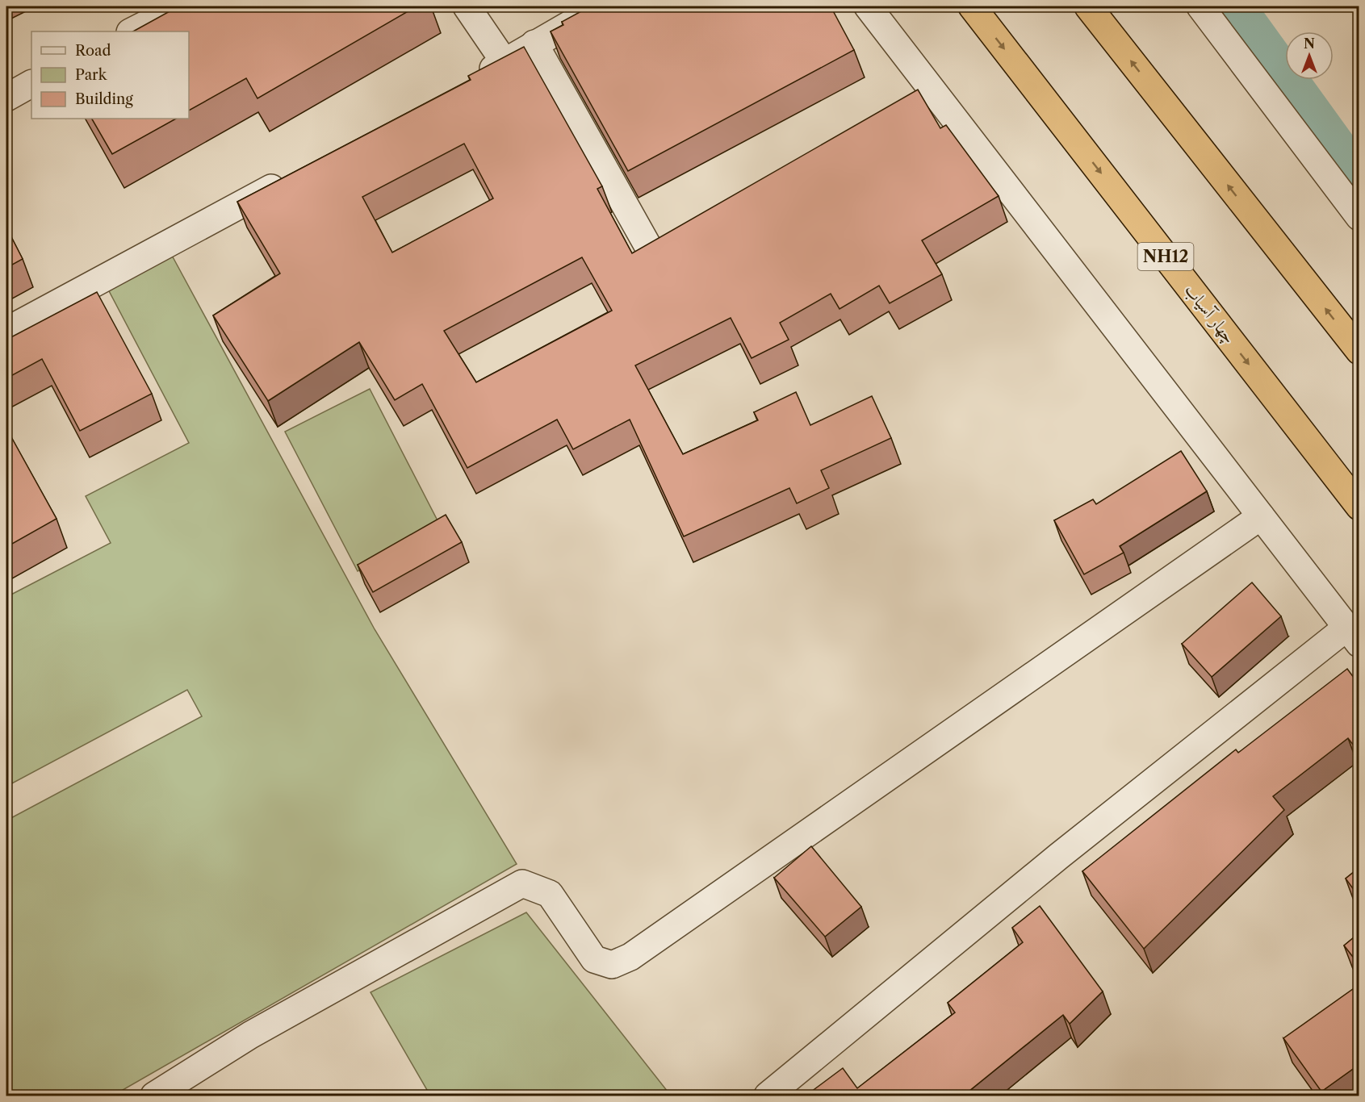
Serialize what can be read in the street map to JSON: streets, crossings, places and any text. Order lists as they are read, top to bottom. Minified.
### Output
{"streets":{"highway":["NH12","چهار آسیاب"]},"legend":["Road","Park","Building"],"north":"top"}
